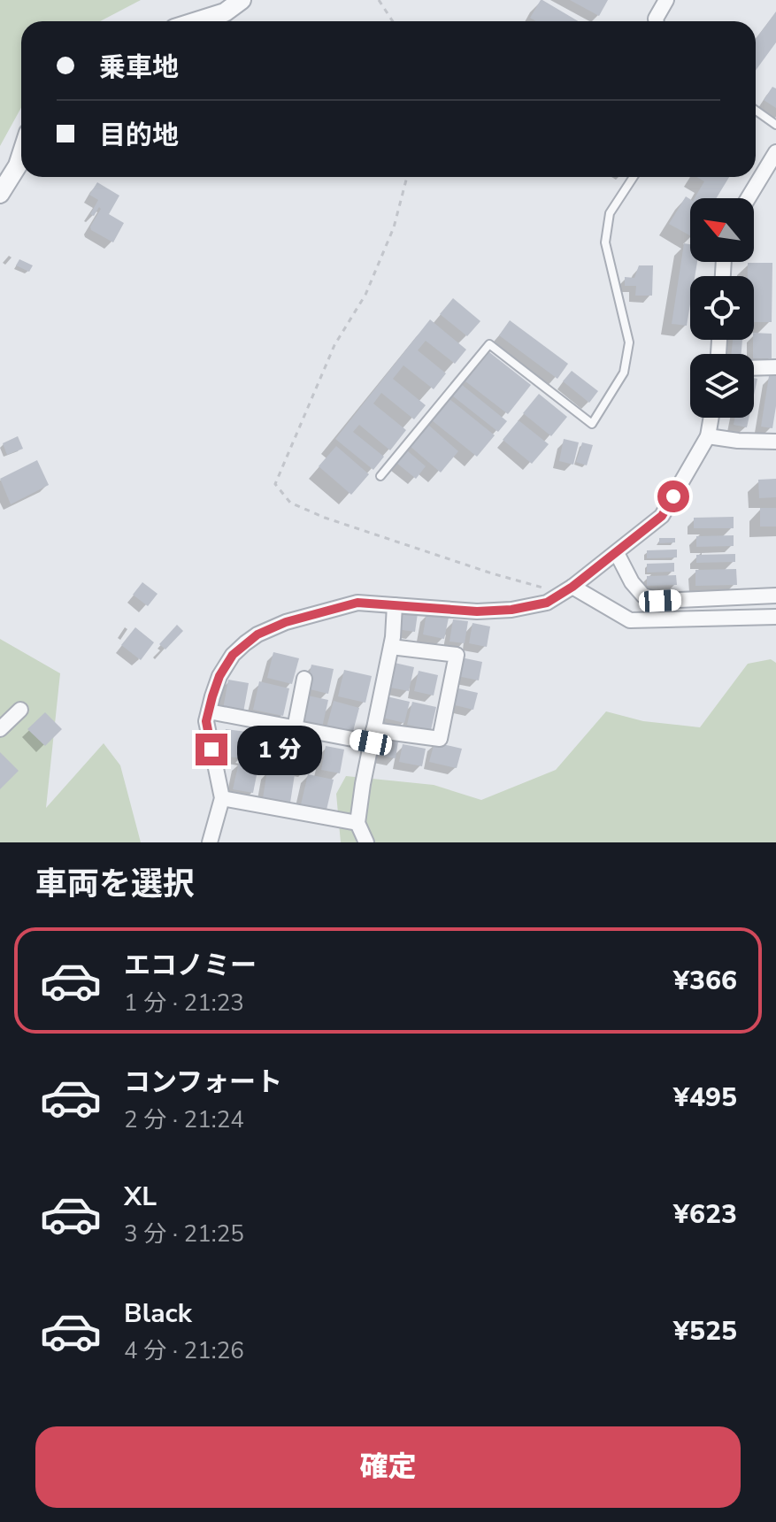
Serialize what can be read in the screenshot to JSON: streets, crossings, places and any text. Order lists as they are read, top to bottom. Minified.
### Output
{"north":"top left","page":{"banner":["乗車地","目的地"],"bubble":"1 分","heading":"車両を選択","list":[{"name":"エコノミー","note":"1 分 · 21:23","value":"¥366"},{"name":"コンフォート","note":"2 分 · 21:24","value":"¥495"},{"name":"XL","note":"3 分 · 21:25","value":"¥623"},{"name":"Black","note":"4 分 · 21:26","value":"¥525"}],"buttons":"確定"}}
